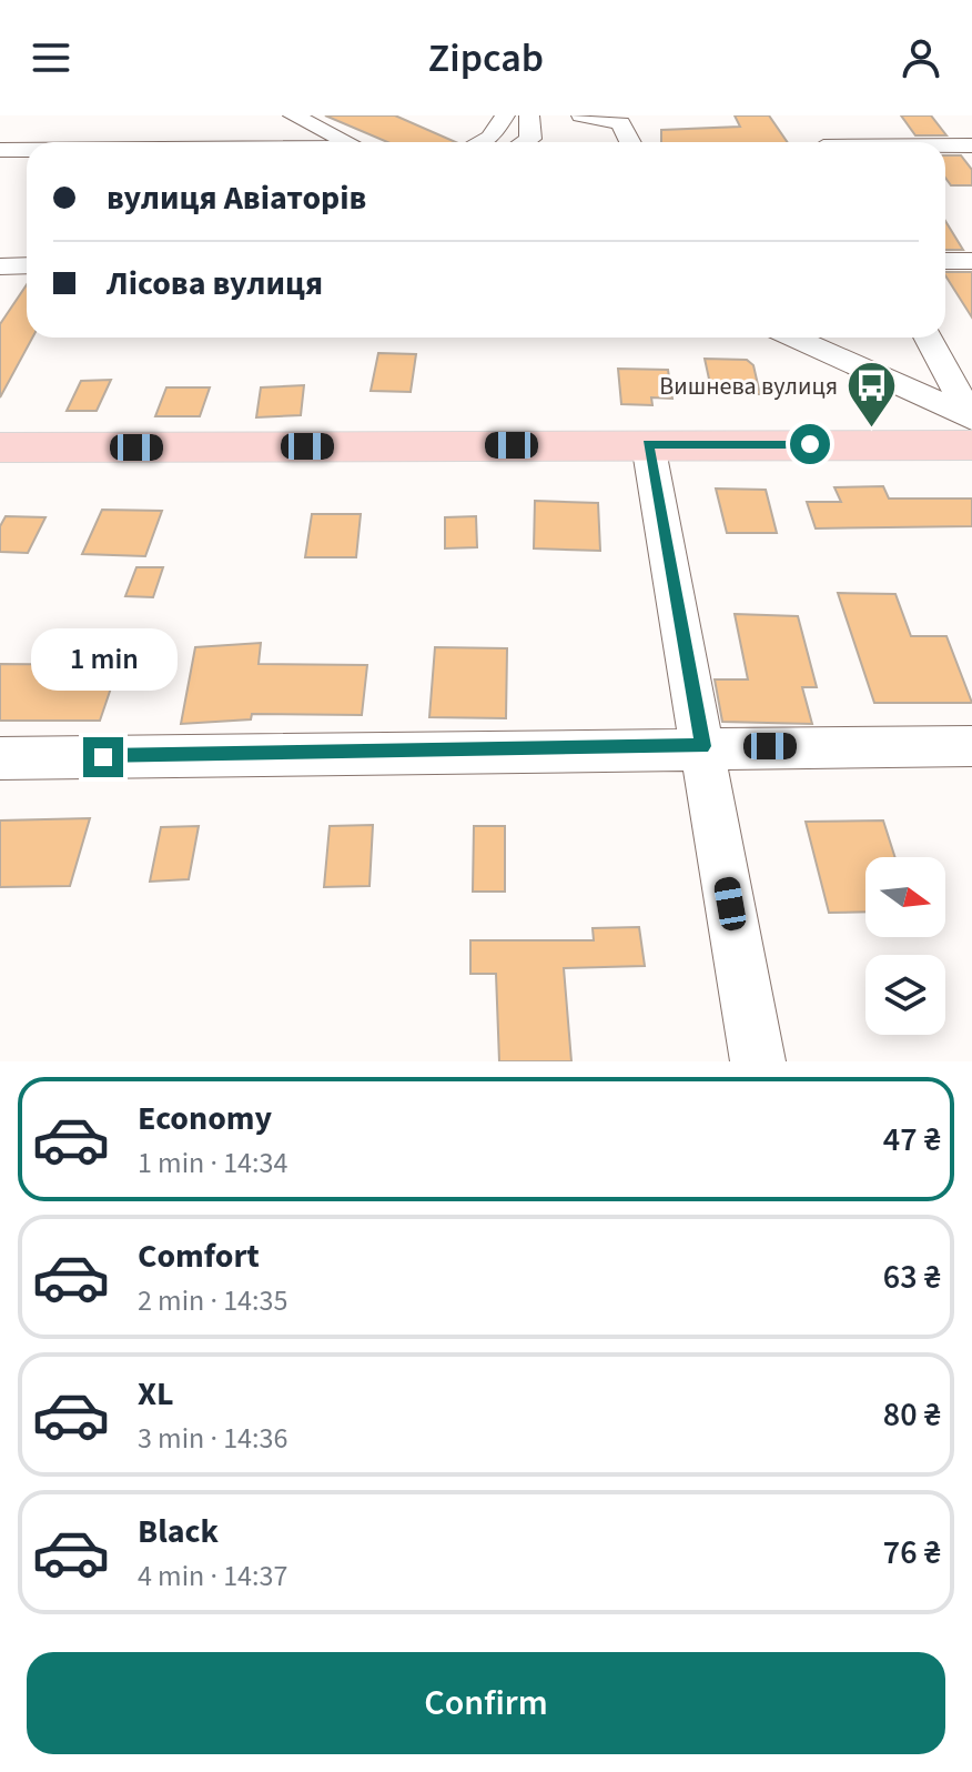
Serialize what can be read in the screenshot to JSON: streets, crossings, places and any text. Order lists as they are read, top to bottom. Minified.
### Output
{"places":{"bus stop":["Вишнева вулиця"]},"north":"right","page":{"header":"Zipcab","banner":["вулиця Авіаторів","Лісова вулиця"],"bubble":"1 min","list":[{"name":"Economy","note":"1 min · 14:34","value":"47 ₴"},{"name":"Comfort","note":"2 min · 14:35","value":"63 ₴"},{"name":"XL","note":"3 min · 14:36","value":"80 ₴"},{"name":"Black","note":"4 min · 14:37","value":"76 ₴"}],"buttons":"Confirm"}}
